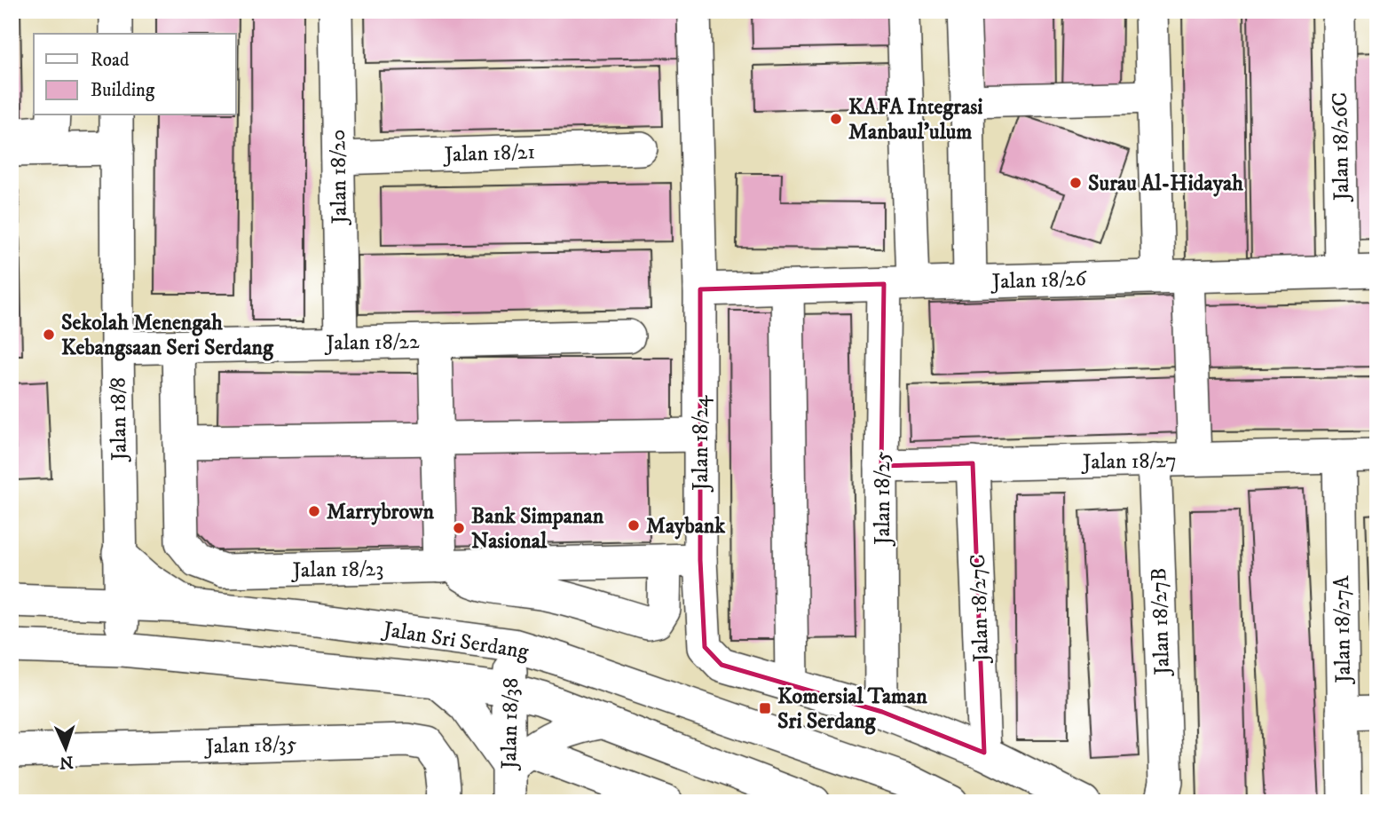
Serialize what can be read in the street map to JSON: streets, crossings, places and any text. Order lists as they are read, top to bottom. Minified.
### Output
{"streets":{"street":["Jalan 18/26C","Jalan 18/21","Jalan 18/20","Jalan 18/26","Jalan 18/22","Jalan 18/8","Jalan 18/24","Jalan 18/27","Jalan 18/25","Jalan 18/23","Jalan 18/27C","Jalan 18/27B","Jalan 18/27A","Jalan Sri Serdang","Jalan 18/38","Jalan 18/35"]},"crossings":[["Jalan 18/26C","Jalan 18/26"],["Jalan 18/21","Jalan 18/20"],["Jalan 18/20","Jalan 18/22"],["Jalan 18/26","Jalan 18/24"],["Jalan 18/26","Jalan 18/25"],["Jalan 18/22","Jalan 18/8"],["Jalan 18/22","Jalan 18/23"],["Jalan 18/8","Jalan Sri Serdang"],["Jalan 18/24","Jalan 18/25"],["Jalan 18/24","Jalan 18/23"],["Jalan 18/24","Jalan 18/27C"],["Jalan 18/27","Jalan 18/25"],["Jalan 18/27","Jalan 18/27C"],["Jalan 18/27","Jalan 18/27B"],["Jalan 18/27","Jalan 18/27A"],["Jalan Sri Serdang","Jalan 18/38"]],"places":{"other":["KAFA Integrasi Manbaul'ulum","Surau Al-Hidayah","Sekolah Menengah Kebangsaan Seri Serdang","Marrybrown","Maybank","Bank Simpanan Nasional"],"transit":["Komersial Taman Sri Serdang"]},"legend":["Road","Building"],"north":"bottom"}
